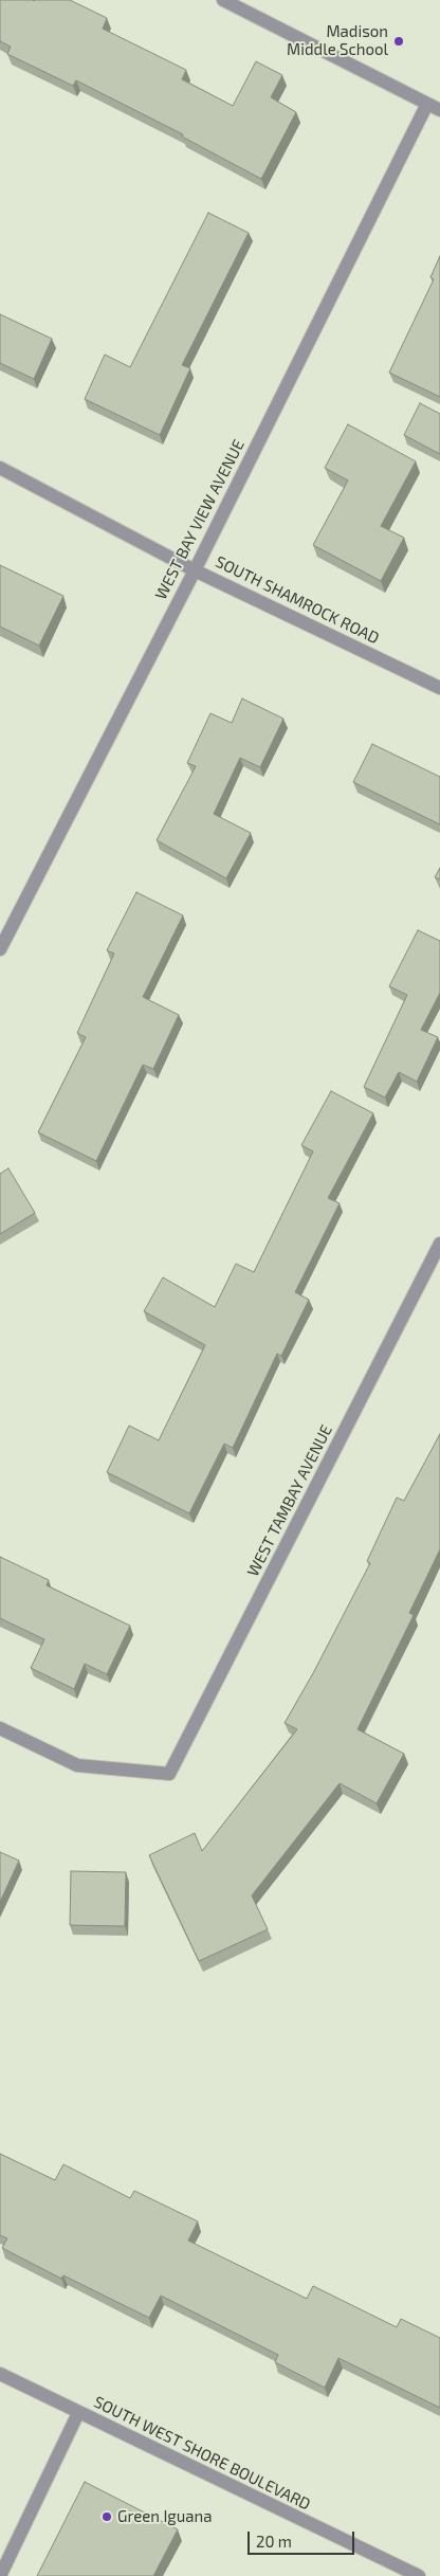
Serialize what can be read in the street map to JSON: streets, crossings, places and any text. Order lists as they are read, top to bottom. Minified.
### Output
{"streets":{"street":["WEST BAY VIEW AVENUE","SOUTH SHAMROCK ROAD","WEST TAMBAY AVENUE","SOUTH WEST SHORE BOULEVARD"]},"crossings":[["WEST BAY VIEW AVENUE","SOUTH SHAMROCK ROAD"]],"places":["Madison Middle School","Green Iguana"],"scale_bar":"20 m"}
